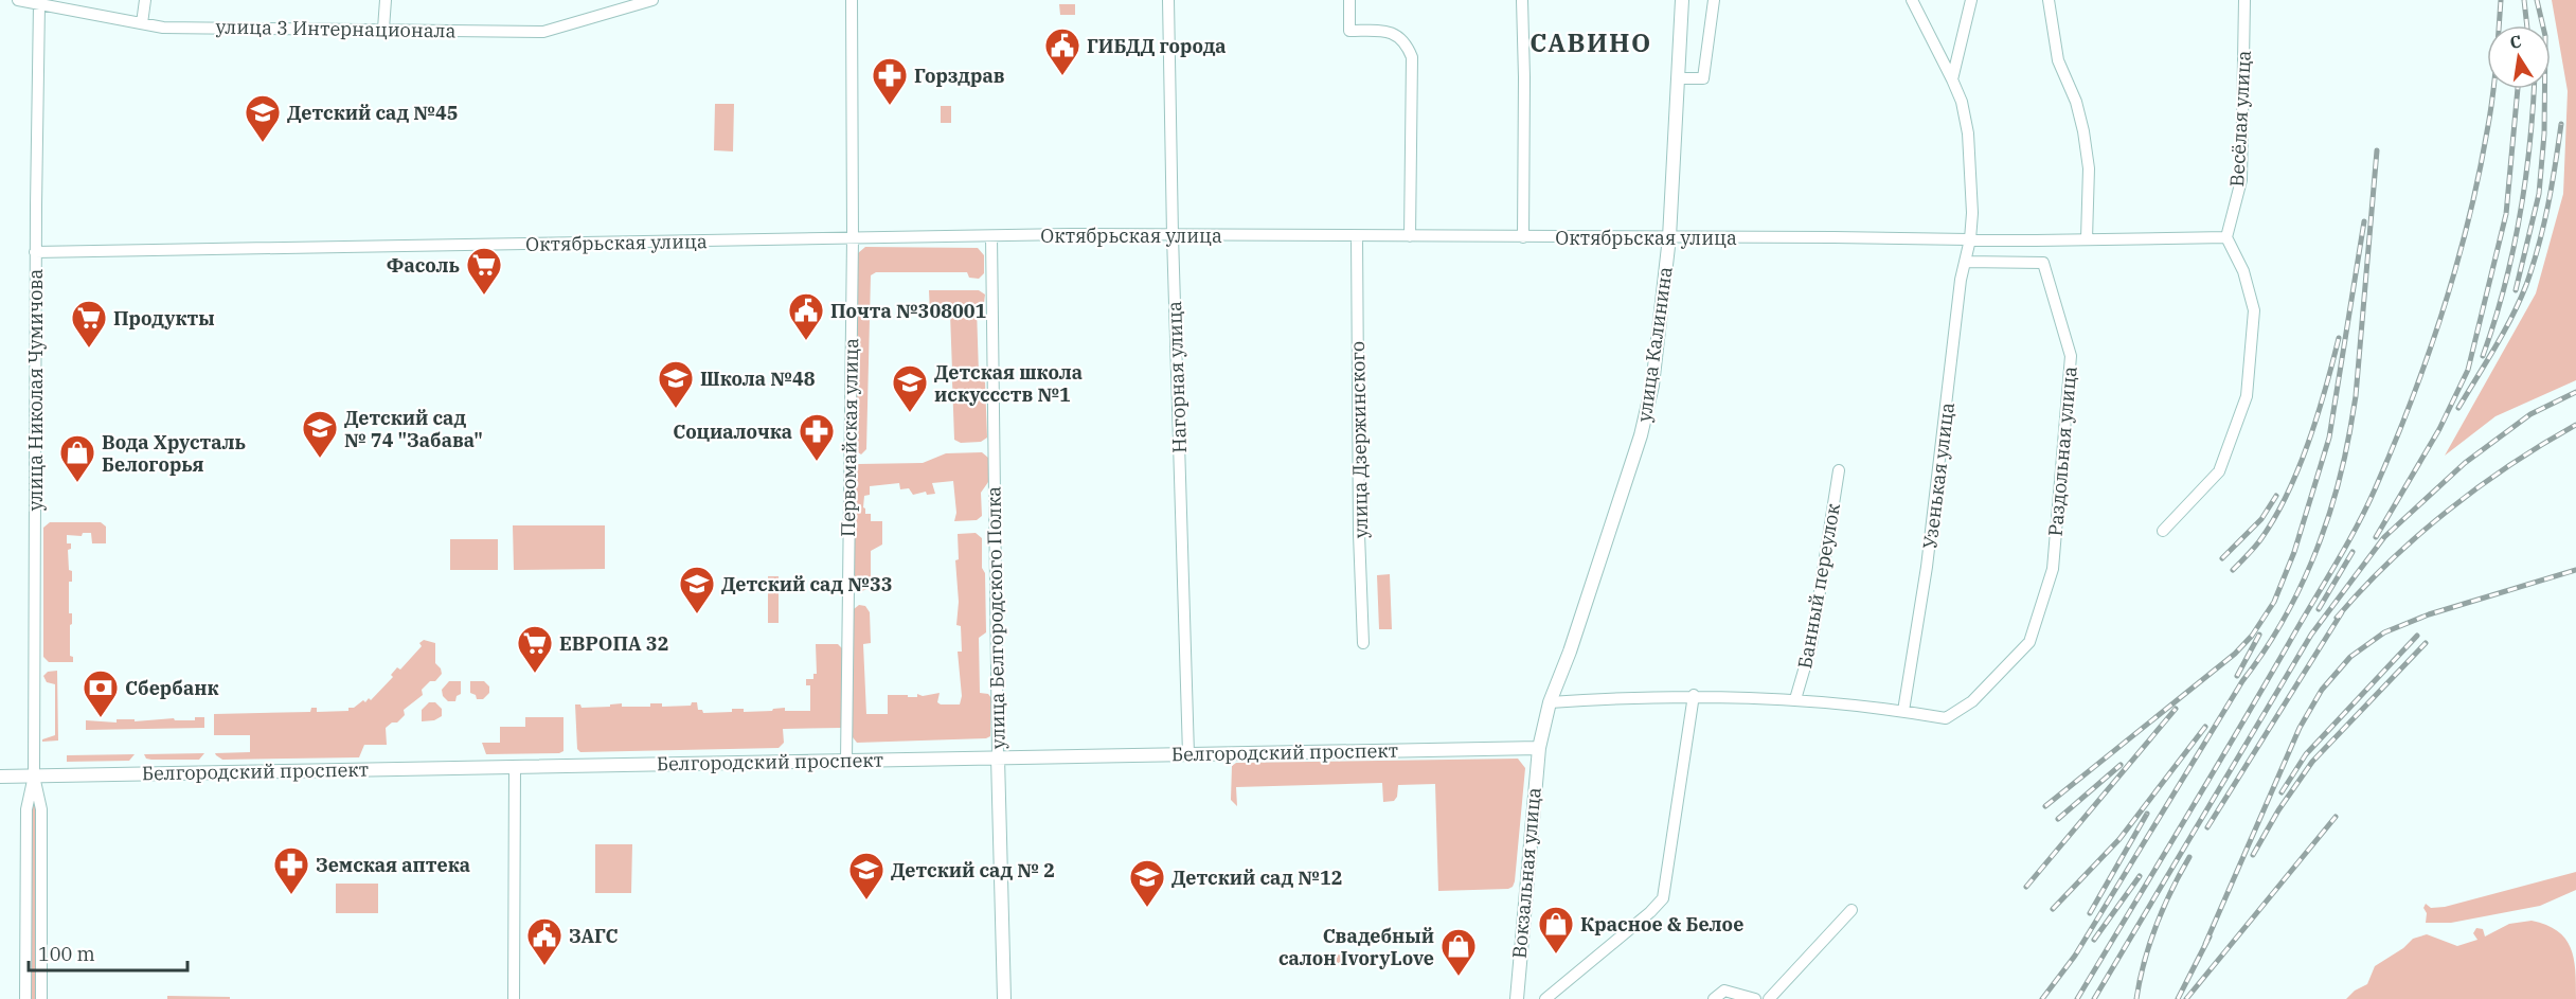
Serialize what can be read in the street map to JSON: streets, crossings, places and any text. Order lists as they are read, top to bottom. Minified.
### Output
{"streets":{"main road":["улица Калинина","улица Белгородского Полка","Белгородский проспект","Вокзальная улица"],"street":["улица 3 Интернационала","Весёлая улица","Октябрьская улица","Нагорная улица","улица Николая Чумичова","Первомайская улица","улица Дзержинского","Раздольная улица","Узенькая улица","Банный переулок"]},"crossings":[["улица 3 Интернационала","улица Николая Чумичова"],["Весёлая улица","Октябрьская улица"],["Октябрьская улица","улица Калинина"],["Октябрьская улица","Нагорная улица"],["Октябрьская улица","улица Николая Чумичова"],["Октябрьская улица","Первомайская улица"],["Октябрьская улица","улица Дзержинского"],["Октябрьская улица","Узенькая улица"],["Октябрьская улица","улица Белгородского Полка"],["улица Калинина","Белгородский проспект"],["улица Калинина","Вокзальная улица"],["Нагорная улица","Белгородский проспект"],["улица Николая Чумичова","Белгородский проспект"],["Первомайская улица","Белгородский проспект"],["Раздольная улица","Узенькая улица"],["улица Белгородского Полка","Белгородский проспект"],["Белгородский проспект","Вокзальная улица"]],"districts":["САВИНО"],"places":{"public building":["ГИБДД города","Почта №308001","ЗАГС"],"pharmacy":["Горздрав","Социалочка","Земская аптека"],"school or university":["Детский сад №45","Школа №48","Детская школа искуссств №1","Детский сад № 74 \"Забава\"","Детский сад №33","Детский сад № 2","Детский сад №12"],"supermarket":["Фасоль","Продукты","ЕВРОПА 32"],"shop":["Вода Хрусталь Белогорья","Красное & Белое","Свадебный салон IvoryLove"],"bank":["Сбербанк"]},"scale_bar":"100 m","north":"top"}
